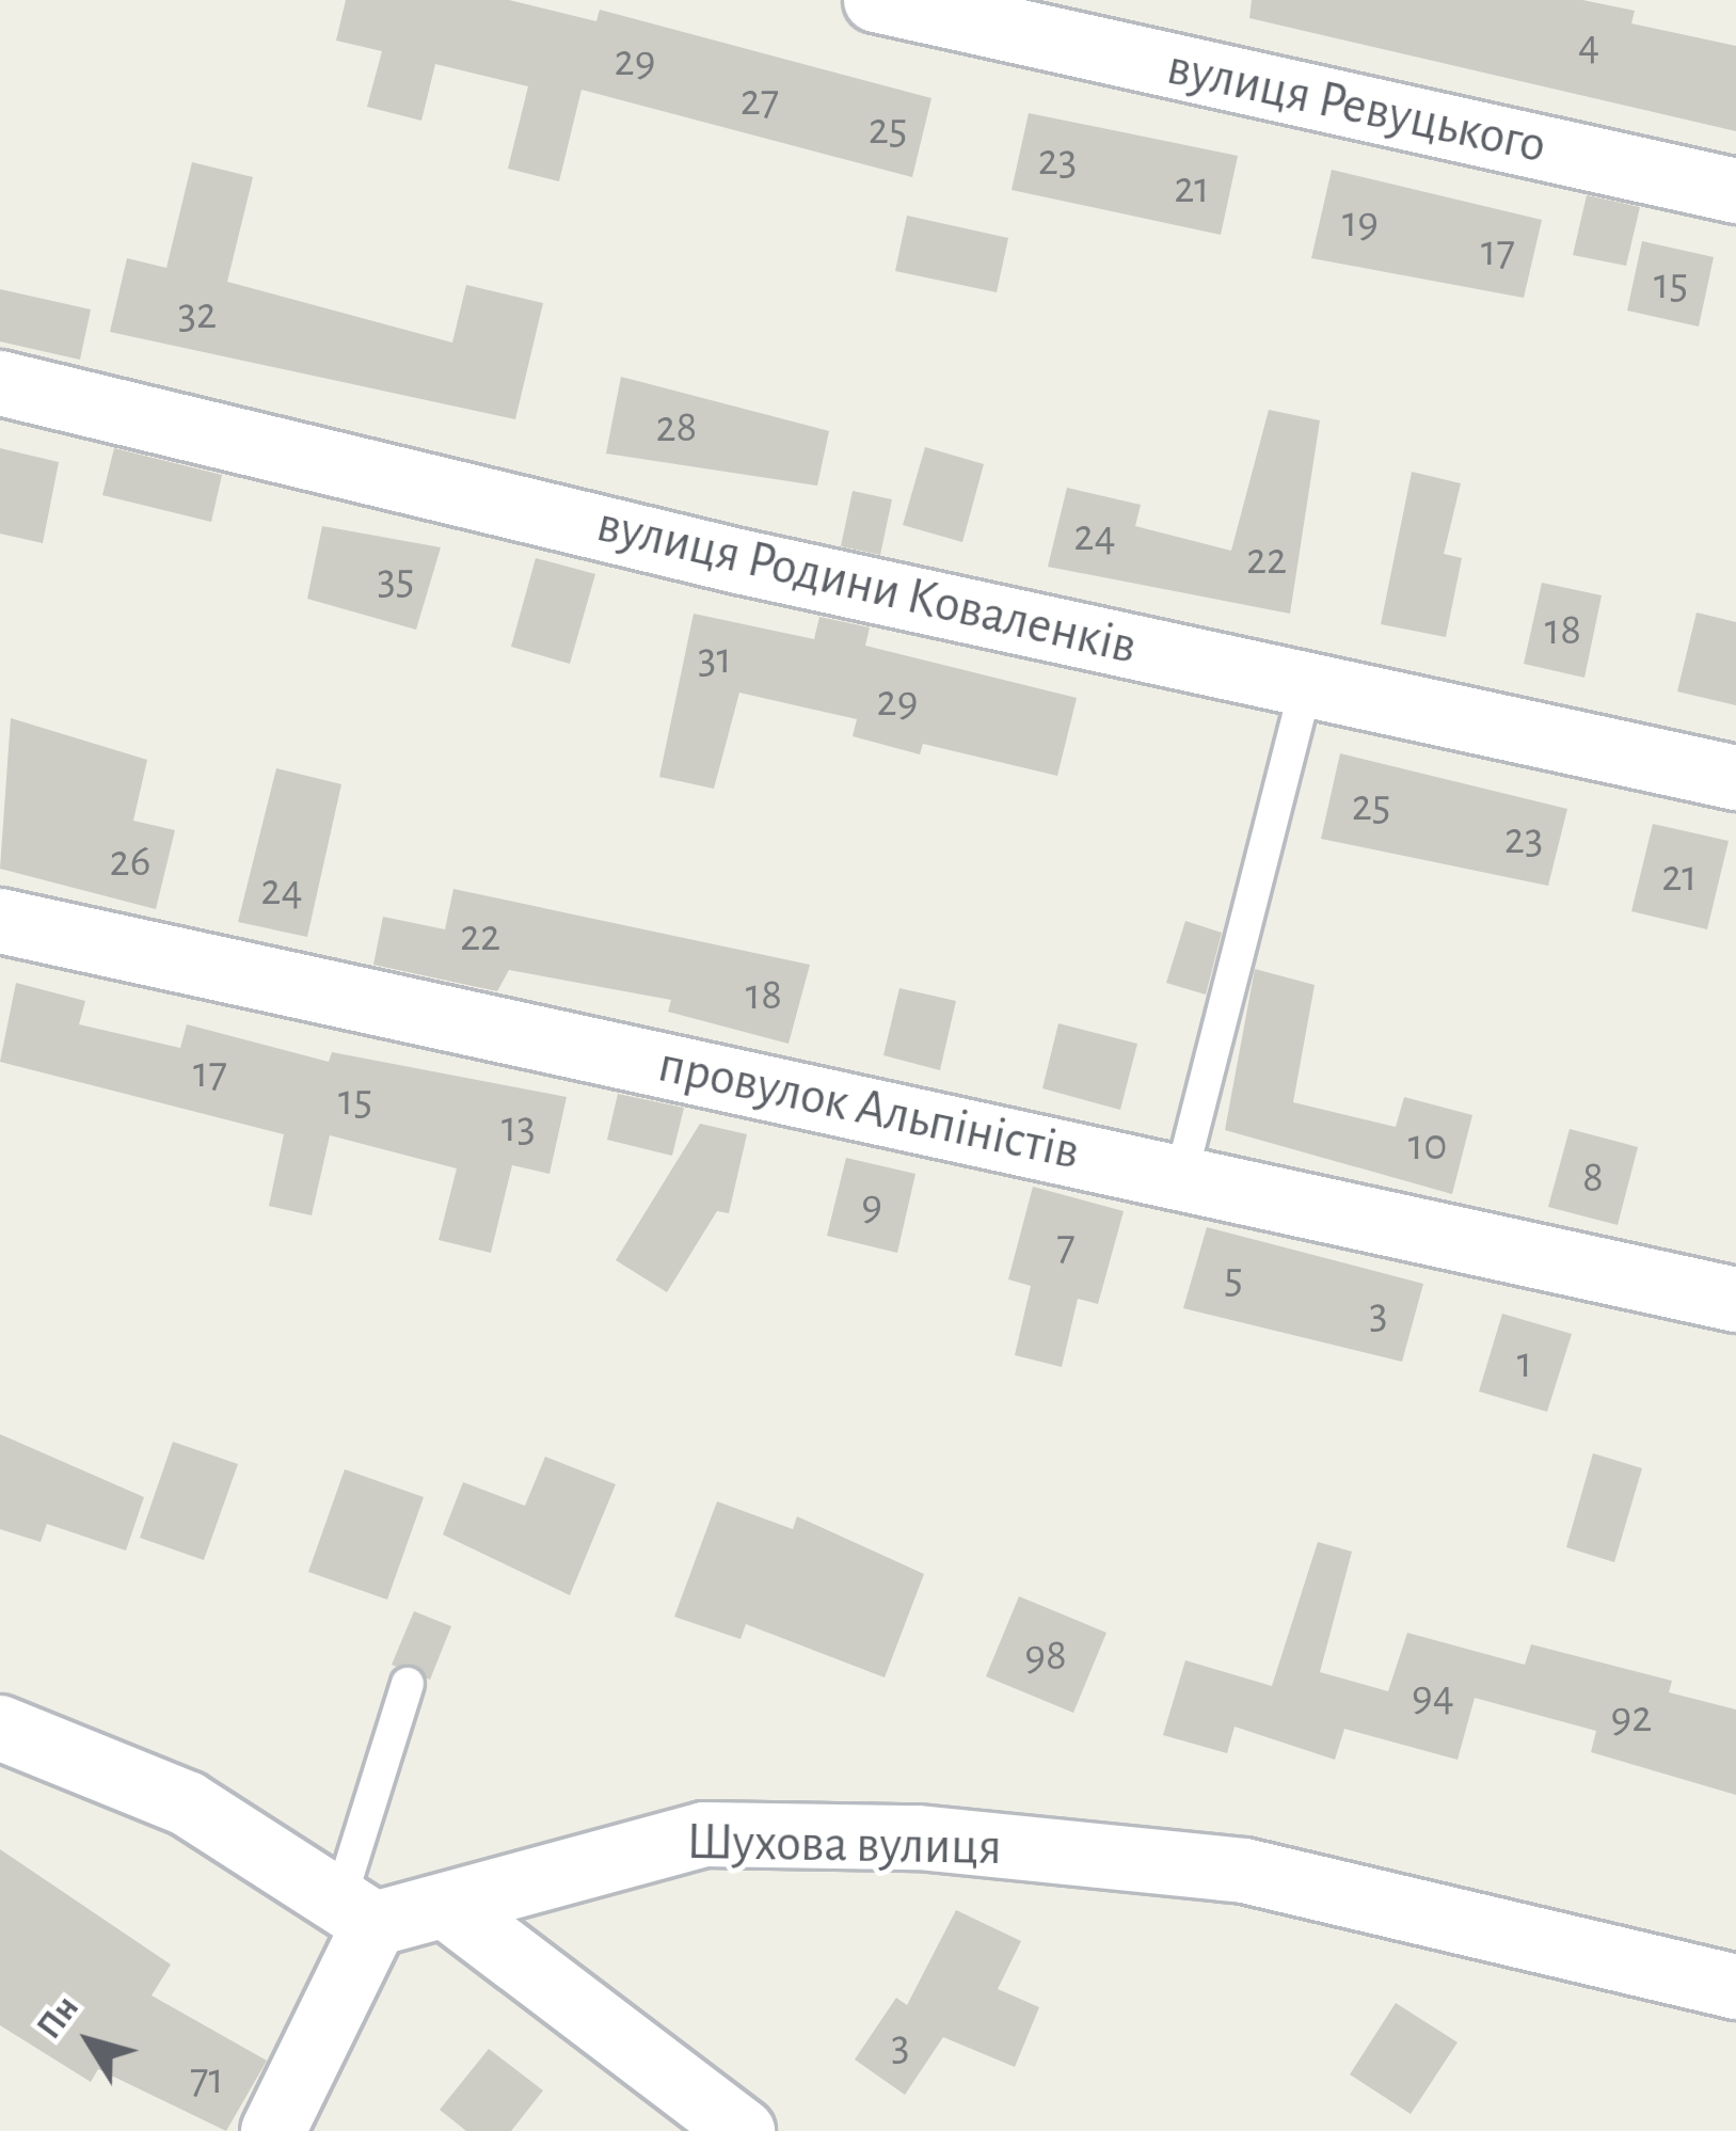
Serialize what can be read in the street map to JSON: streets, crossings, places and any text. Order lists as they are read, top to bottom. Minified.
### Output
{"streets":{"street":["вулиця Ревуцького","вулиця Родини Коваленків","провулок Альпіністів","Шухова вулиця"]},"house_numbers":["4","29","27","25","23","21","19","17","15","32","28","24","22","35","18","31","29","25","23","26","21","24","22","18","17","15","13","10","8","9","7","5","3","1","98","94","92","3","71"],"north":"top left"}
